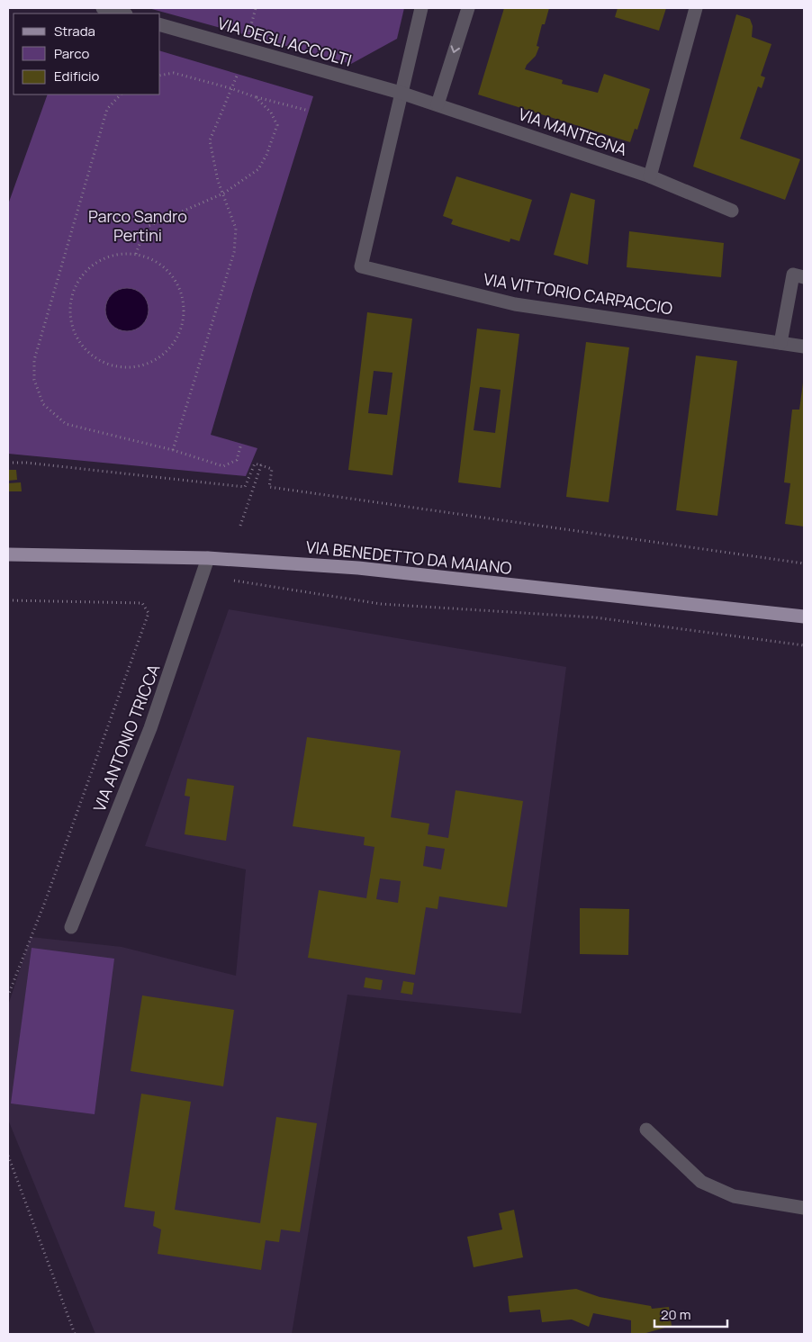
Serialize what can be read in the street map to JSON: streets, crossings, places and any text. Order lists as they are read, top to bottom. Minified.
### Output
{"streets":{"main road":["VIA BENEDETTO DA MAIANO"],"street":["VIA DEGLI ACCOLTI","VIA MANTEGNA","VIA VITTORIO CARPACCIO","VIA ANTONIO TRICCA"]},"crossings":[["VIA DEGLI ACCOLTI","VIA MANTEGNA"],["VIA DEGLI ACCOLTI","VIA VITTORIO CARPACCIO"],["VIA MANTEGNA","VIA VITTORIO CARPACCIO"],["VIA BENEDETTO DA MAIANO","VIA ANTONIO TRICCA"]],"parks":["Parco Sandro Pertini"],"legend":["Strada","Parco","Edificio"],"scale_bar":"20 m"}
